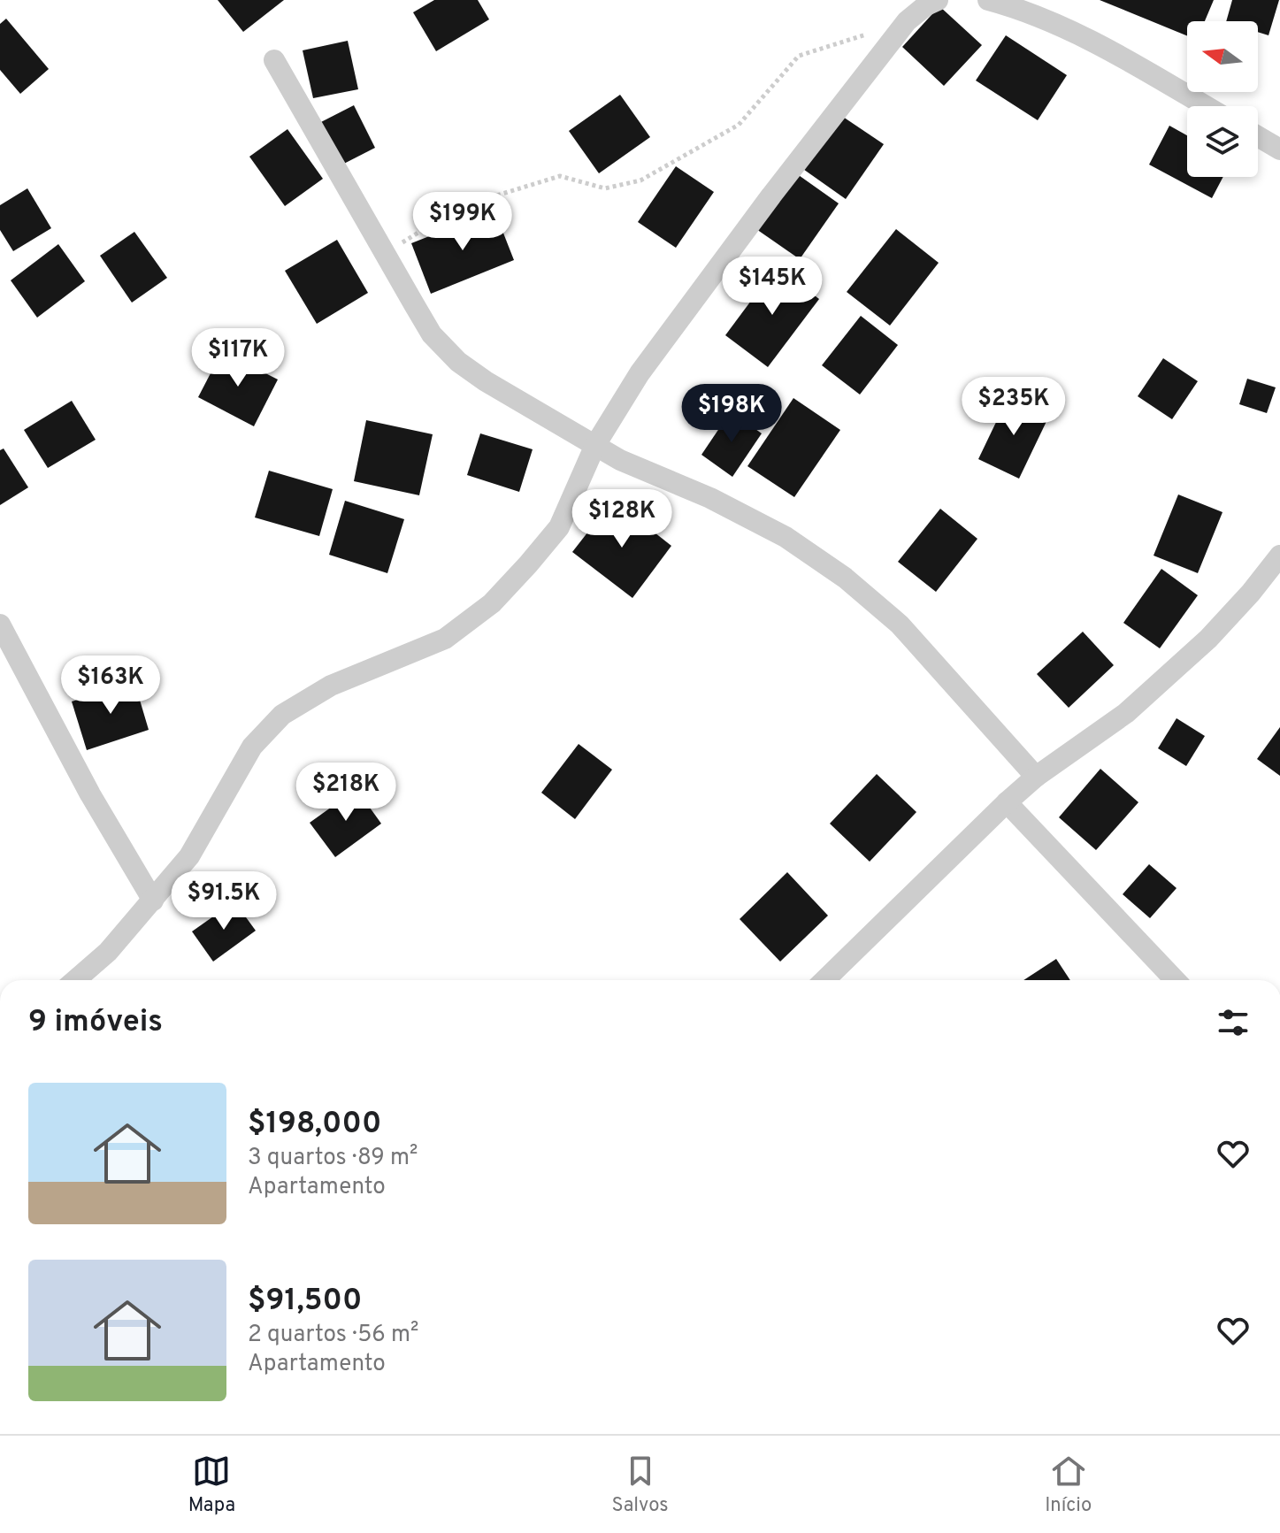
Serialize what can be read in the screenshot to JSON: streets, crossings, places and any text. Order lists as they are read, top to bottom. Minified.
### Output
{"north":"left","page":{"price":["$199K","$145K","$117K","$235K","$198K","$128K","$163K","$218K","$91.5K"],"heading":"9 imóveis","list":[{"name":"$198,000","note":"3 quartos · 89 m² · Apartamento"},{"name":"$91,500","note":"2 quartos · 56 m² · Apartamento"}],"tabs":["Mapa","Salvos","Início"]}}
